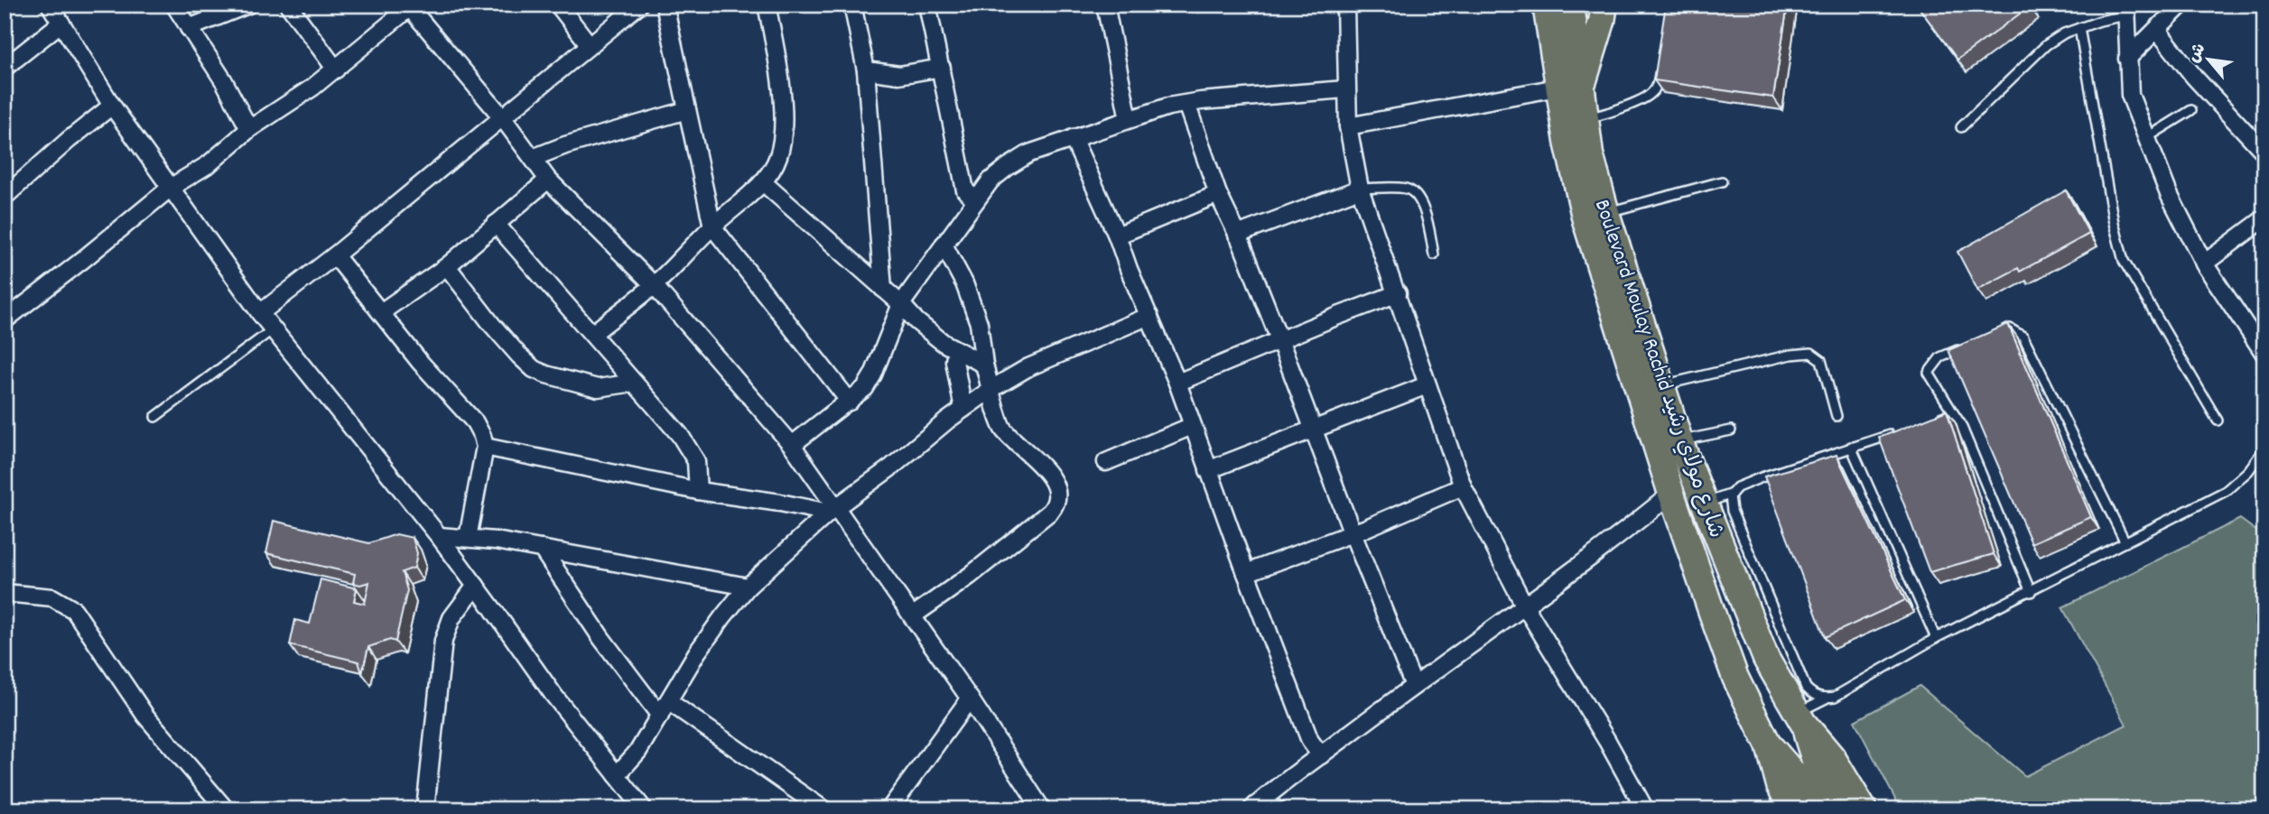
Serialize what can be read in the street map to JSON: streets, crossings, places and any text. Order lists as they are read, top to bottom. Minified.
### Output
{"streets":{"main road":["Boulevard Moulay Rachid شارع مولاي رشيد"]},"north":"top left"}
